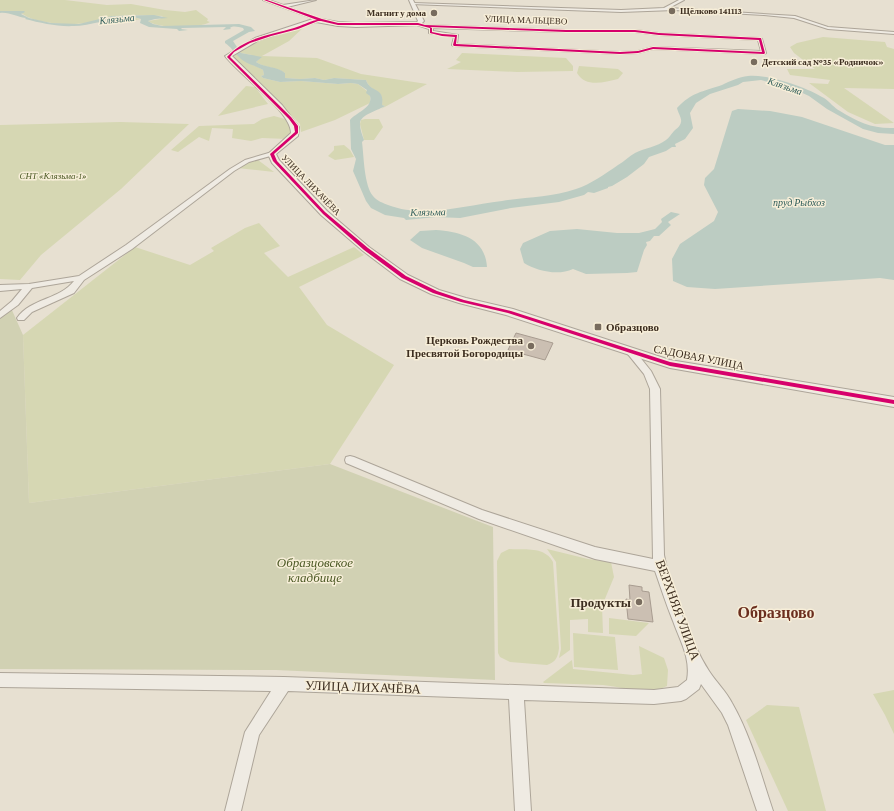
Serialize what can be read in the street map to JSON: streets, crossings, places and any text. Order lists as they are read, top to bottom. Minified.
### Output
{"streets":{"street":["УЛИЦА МАЛЬЦЕВО","УЛИЦА ЛИХАЧЁВА","САДОВАЯ УЛИЦА","ВЕРХНЯЯ УЛИЦА"]},"crossings":[["УЛИЦА МАЛЬЦЕВО","УЛИЦА ЛИХАЧЁВА"],["УЛИЦА ЛИХАЧЁВА","САДОВАЯ УЛИЦА"],["УЛИЦА ЛИХАЧЁВА","ВЕРХНЯЯ УЛИЦА"],["САДОВАЯ УЛИЦА","ВЕРХНЯЯ УЛИЦА"]],"districts":["Образцово"],"water":["Клязьма","пруд Рыбхоз"],"parks":["СНТ «Клязьма-1»","Образцовское кладбище"],"places":{"other":["Щёлково 141113","Магнит у дома","Детский сад №35 «Родничок»","Церковь Рождества Пресвятой Богородицы","Продукты"],"transit":["Образцово"]}}
